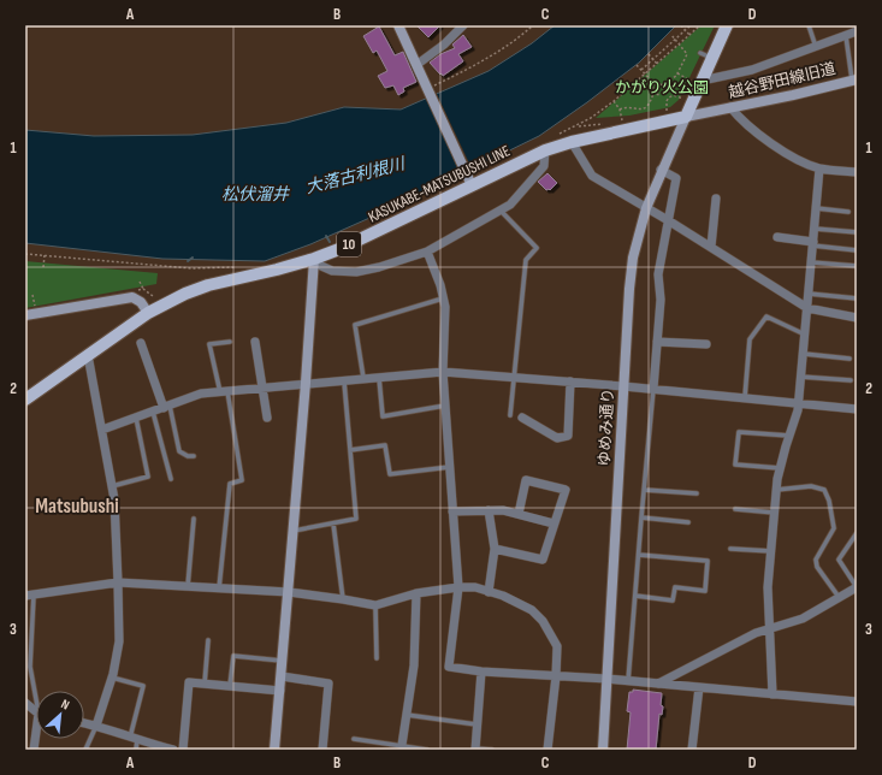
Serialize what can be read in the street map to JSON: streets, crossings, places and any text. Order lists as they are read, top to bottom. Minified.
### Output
{"streets":{"main road":["KASUKABE-MATSUBUSHI LINE","10"],"street":["越谷野田線旧道","ゆめみ通り"]},"crossings":[["越谷野田線旧道","KASUKABE-MATSUBUSHI LINE"],["越谷野田線旧道","ゆめみ通り"],["KASUKABE-MATSUBUSHI LINE","ゆめみ通り"]],"districts":["Matsubushi"],"water":["大落古利根川","松伏溜井"],"parks":["かがり火公園"],"north":"top right","grid":{"columns":["A","B","C","D"],"rows":["1","2","3"]}}
